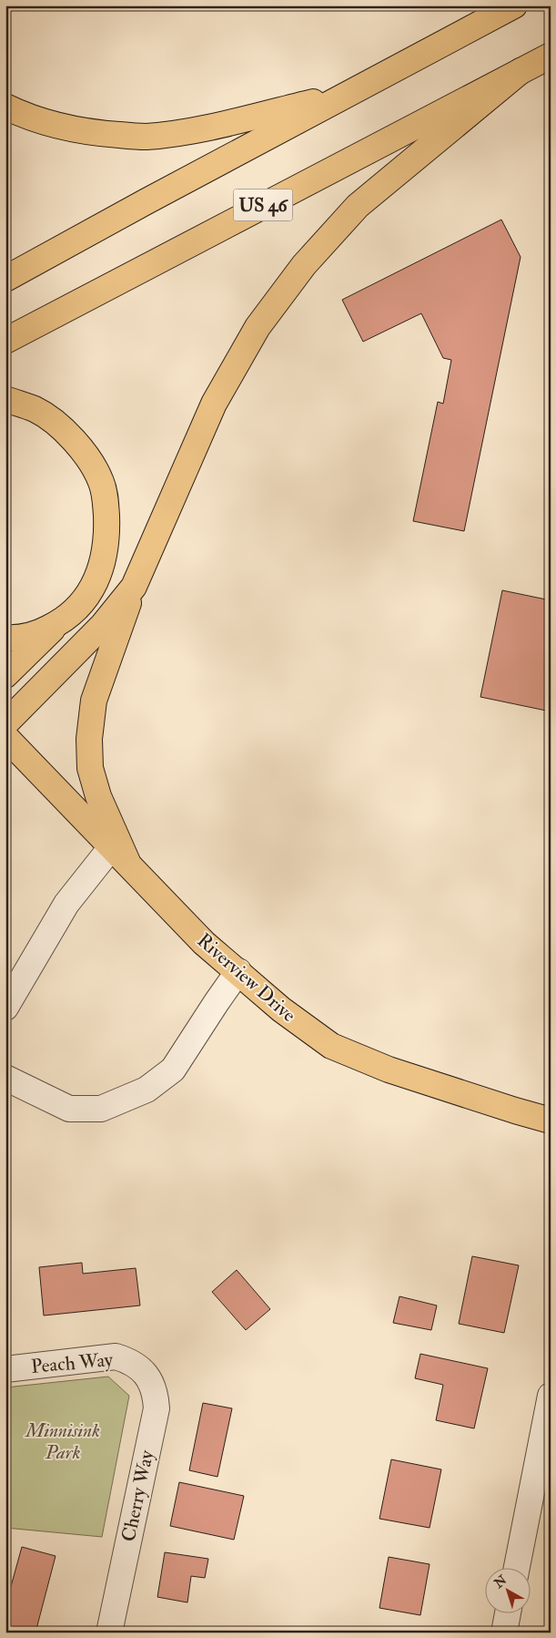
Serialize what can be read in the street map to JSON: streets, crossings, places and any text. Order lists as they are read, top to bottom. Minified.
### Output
{"streets":{"main road":["US 46","Riverview Drive"],"street":["Peach Way","Cherry Way"]},"crossings":[["Peach Way","Cherry Way"]],"parks":["Minnisink Park"],"north":"top left"}
